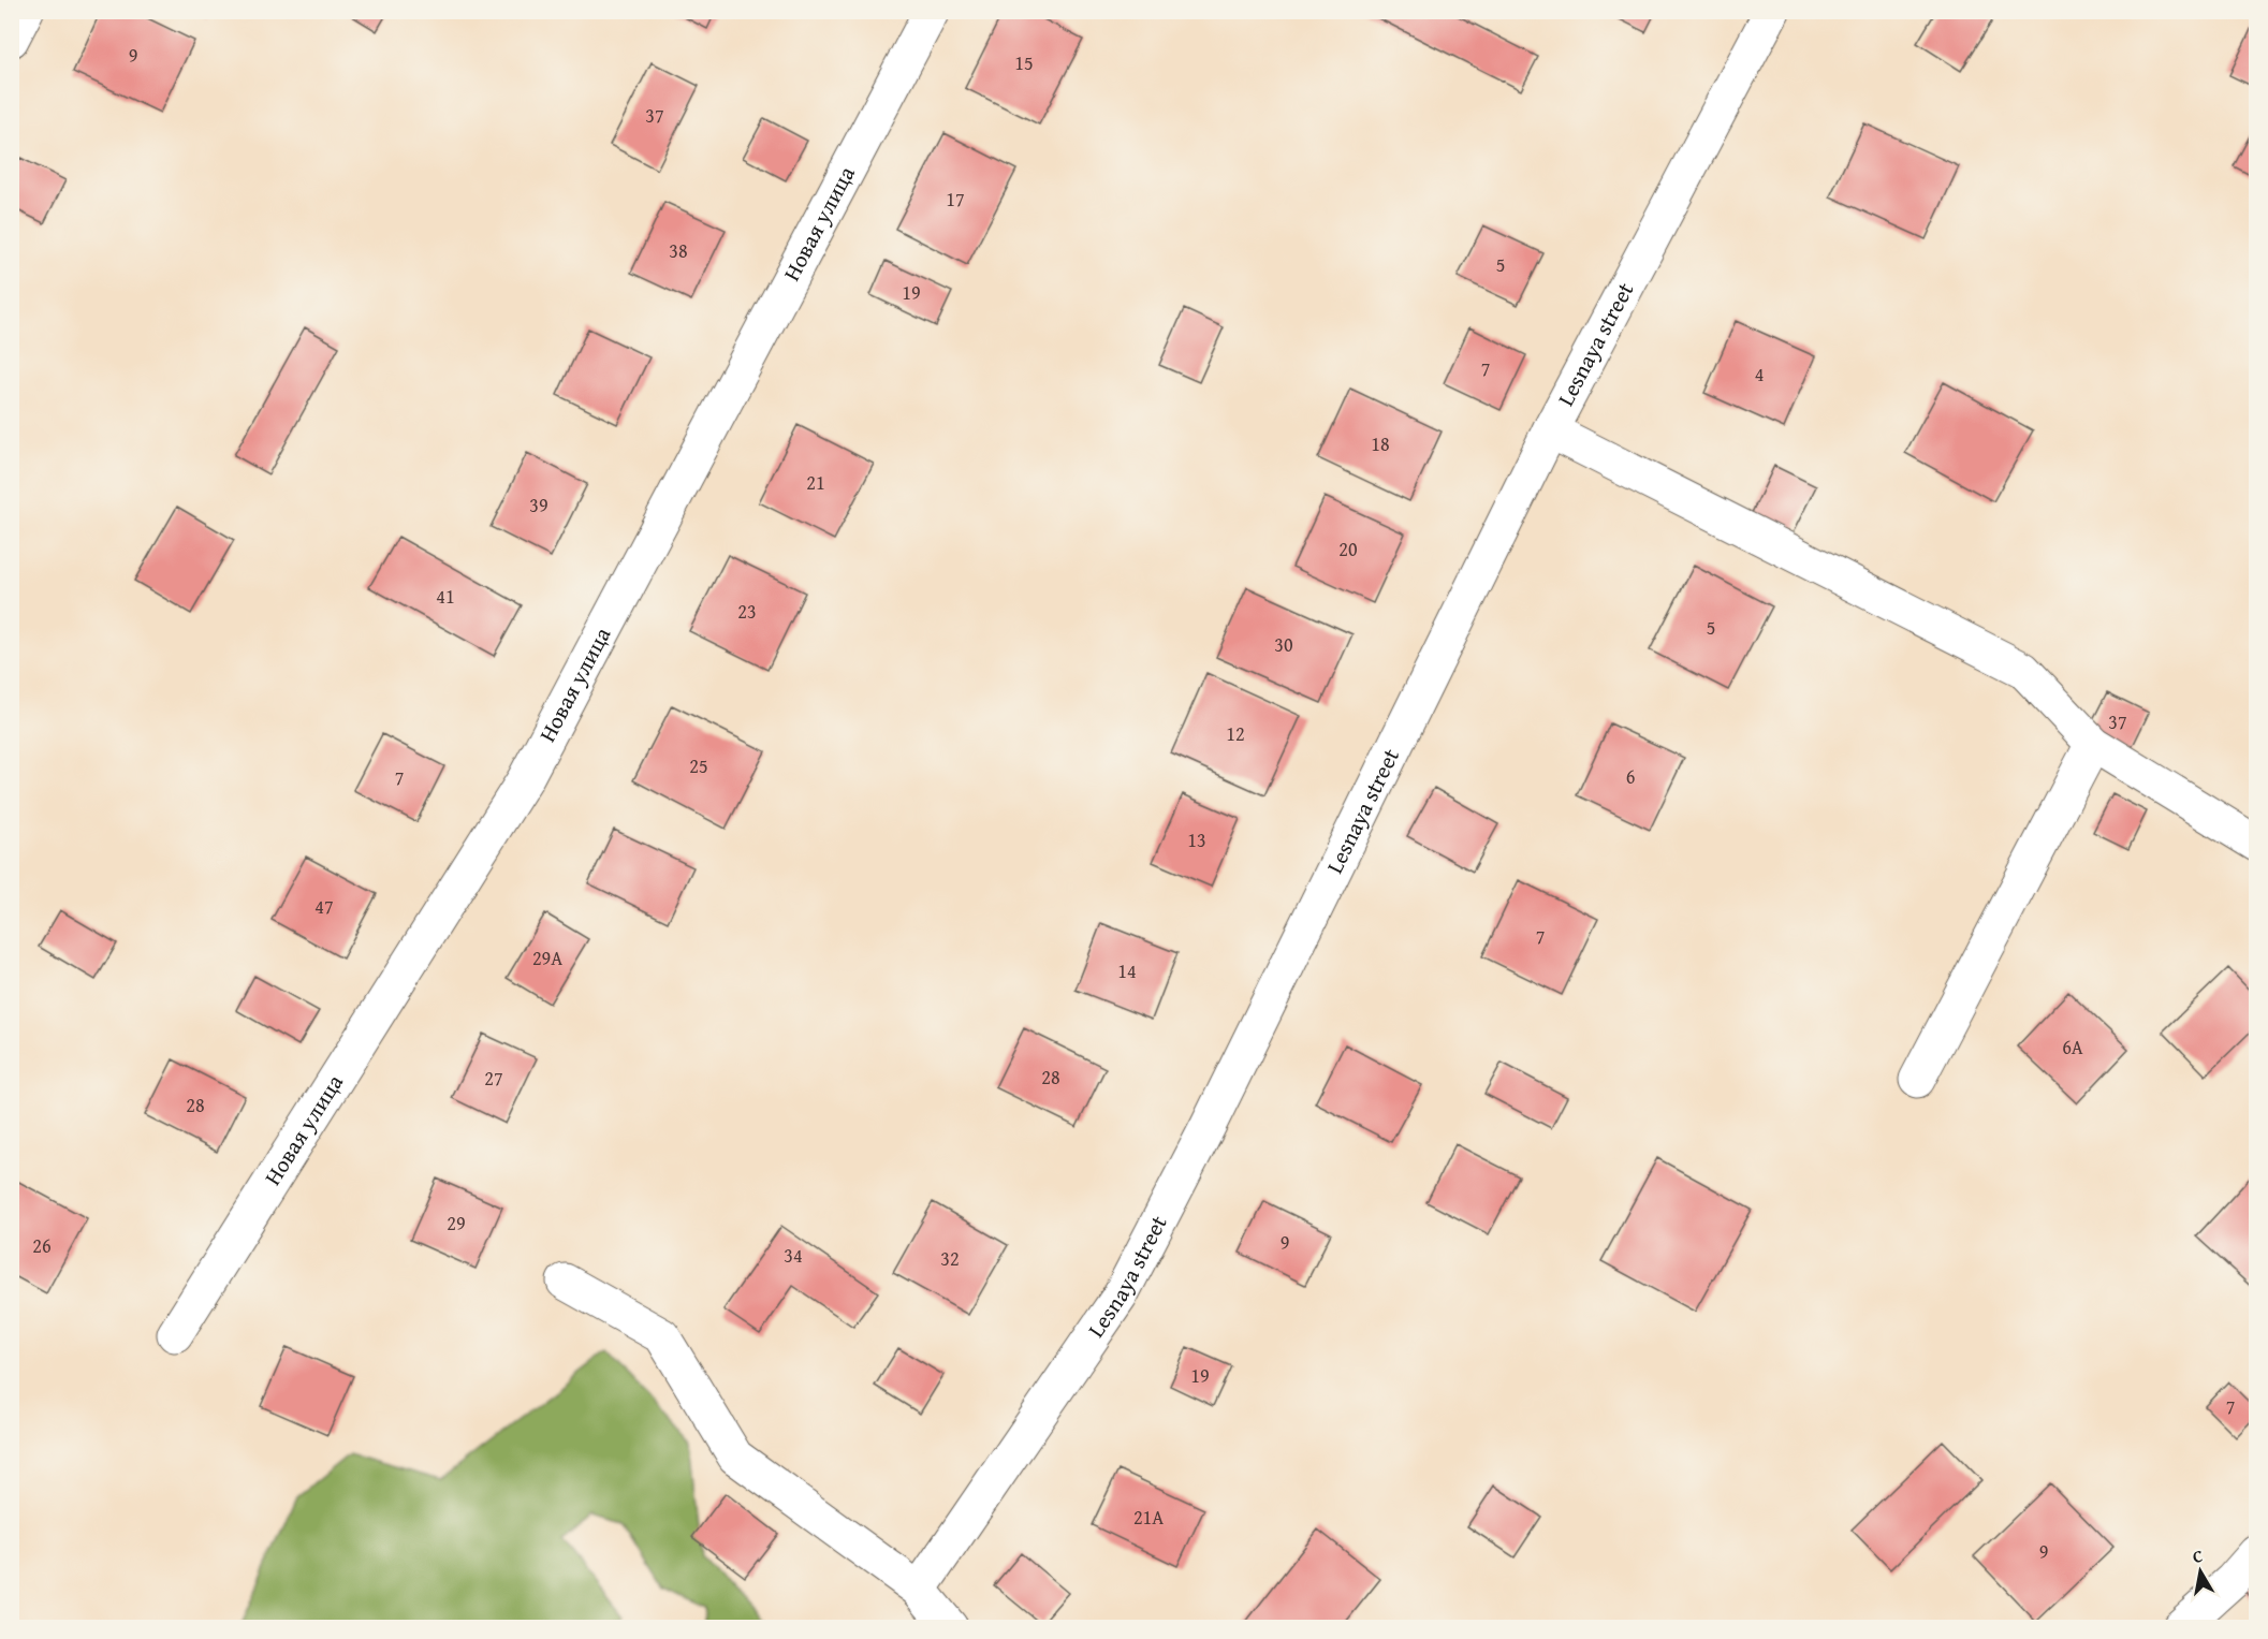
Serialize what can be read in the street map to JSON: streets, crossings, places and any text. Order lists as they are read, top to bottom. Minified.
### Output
{"streets":{"street":["Новая улица","Lesnaya street"]},"house_numbers":["9","15","37","17","38","5","19","7","4","18","21","39","20","41","23","5","30","37","12","25","6","7","13","47","7","29А","14","6А","28","27","28","29","9","26","34","32","19","7","21А","9"],"north":"top"}
